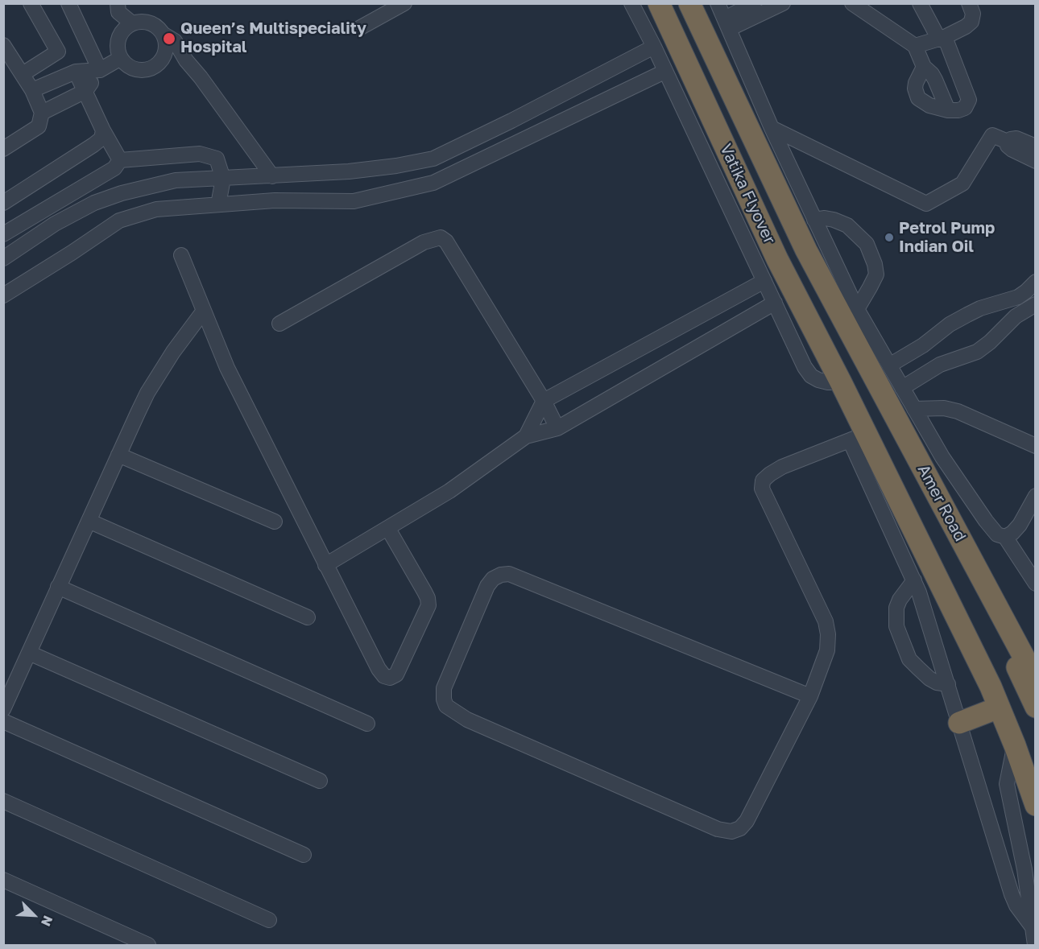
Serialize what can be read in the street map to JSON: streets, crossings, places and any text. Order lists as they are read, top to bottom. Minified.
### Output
{"streets":{"highway":["Vatika Flyover","Amer Road"]},"crossings":[["Vatika Flyover","Amer Road"]],"places":["Queen’s Multispeciality Hospital","Petrol Pump Indian Oil"],"north":"bottom right"}
